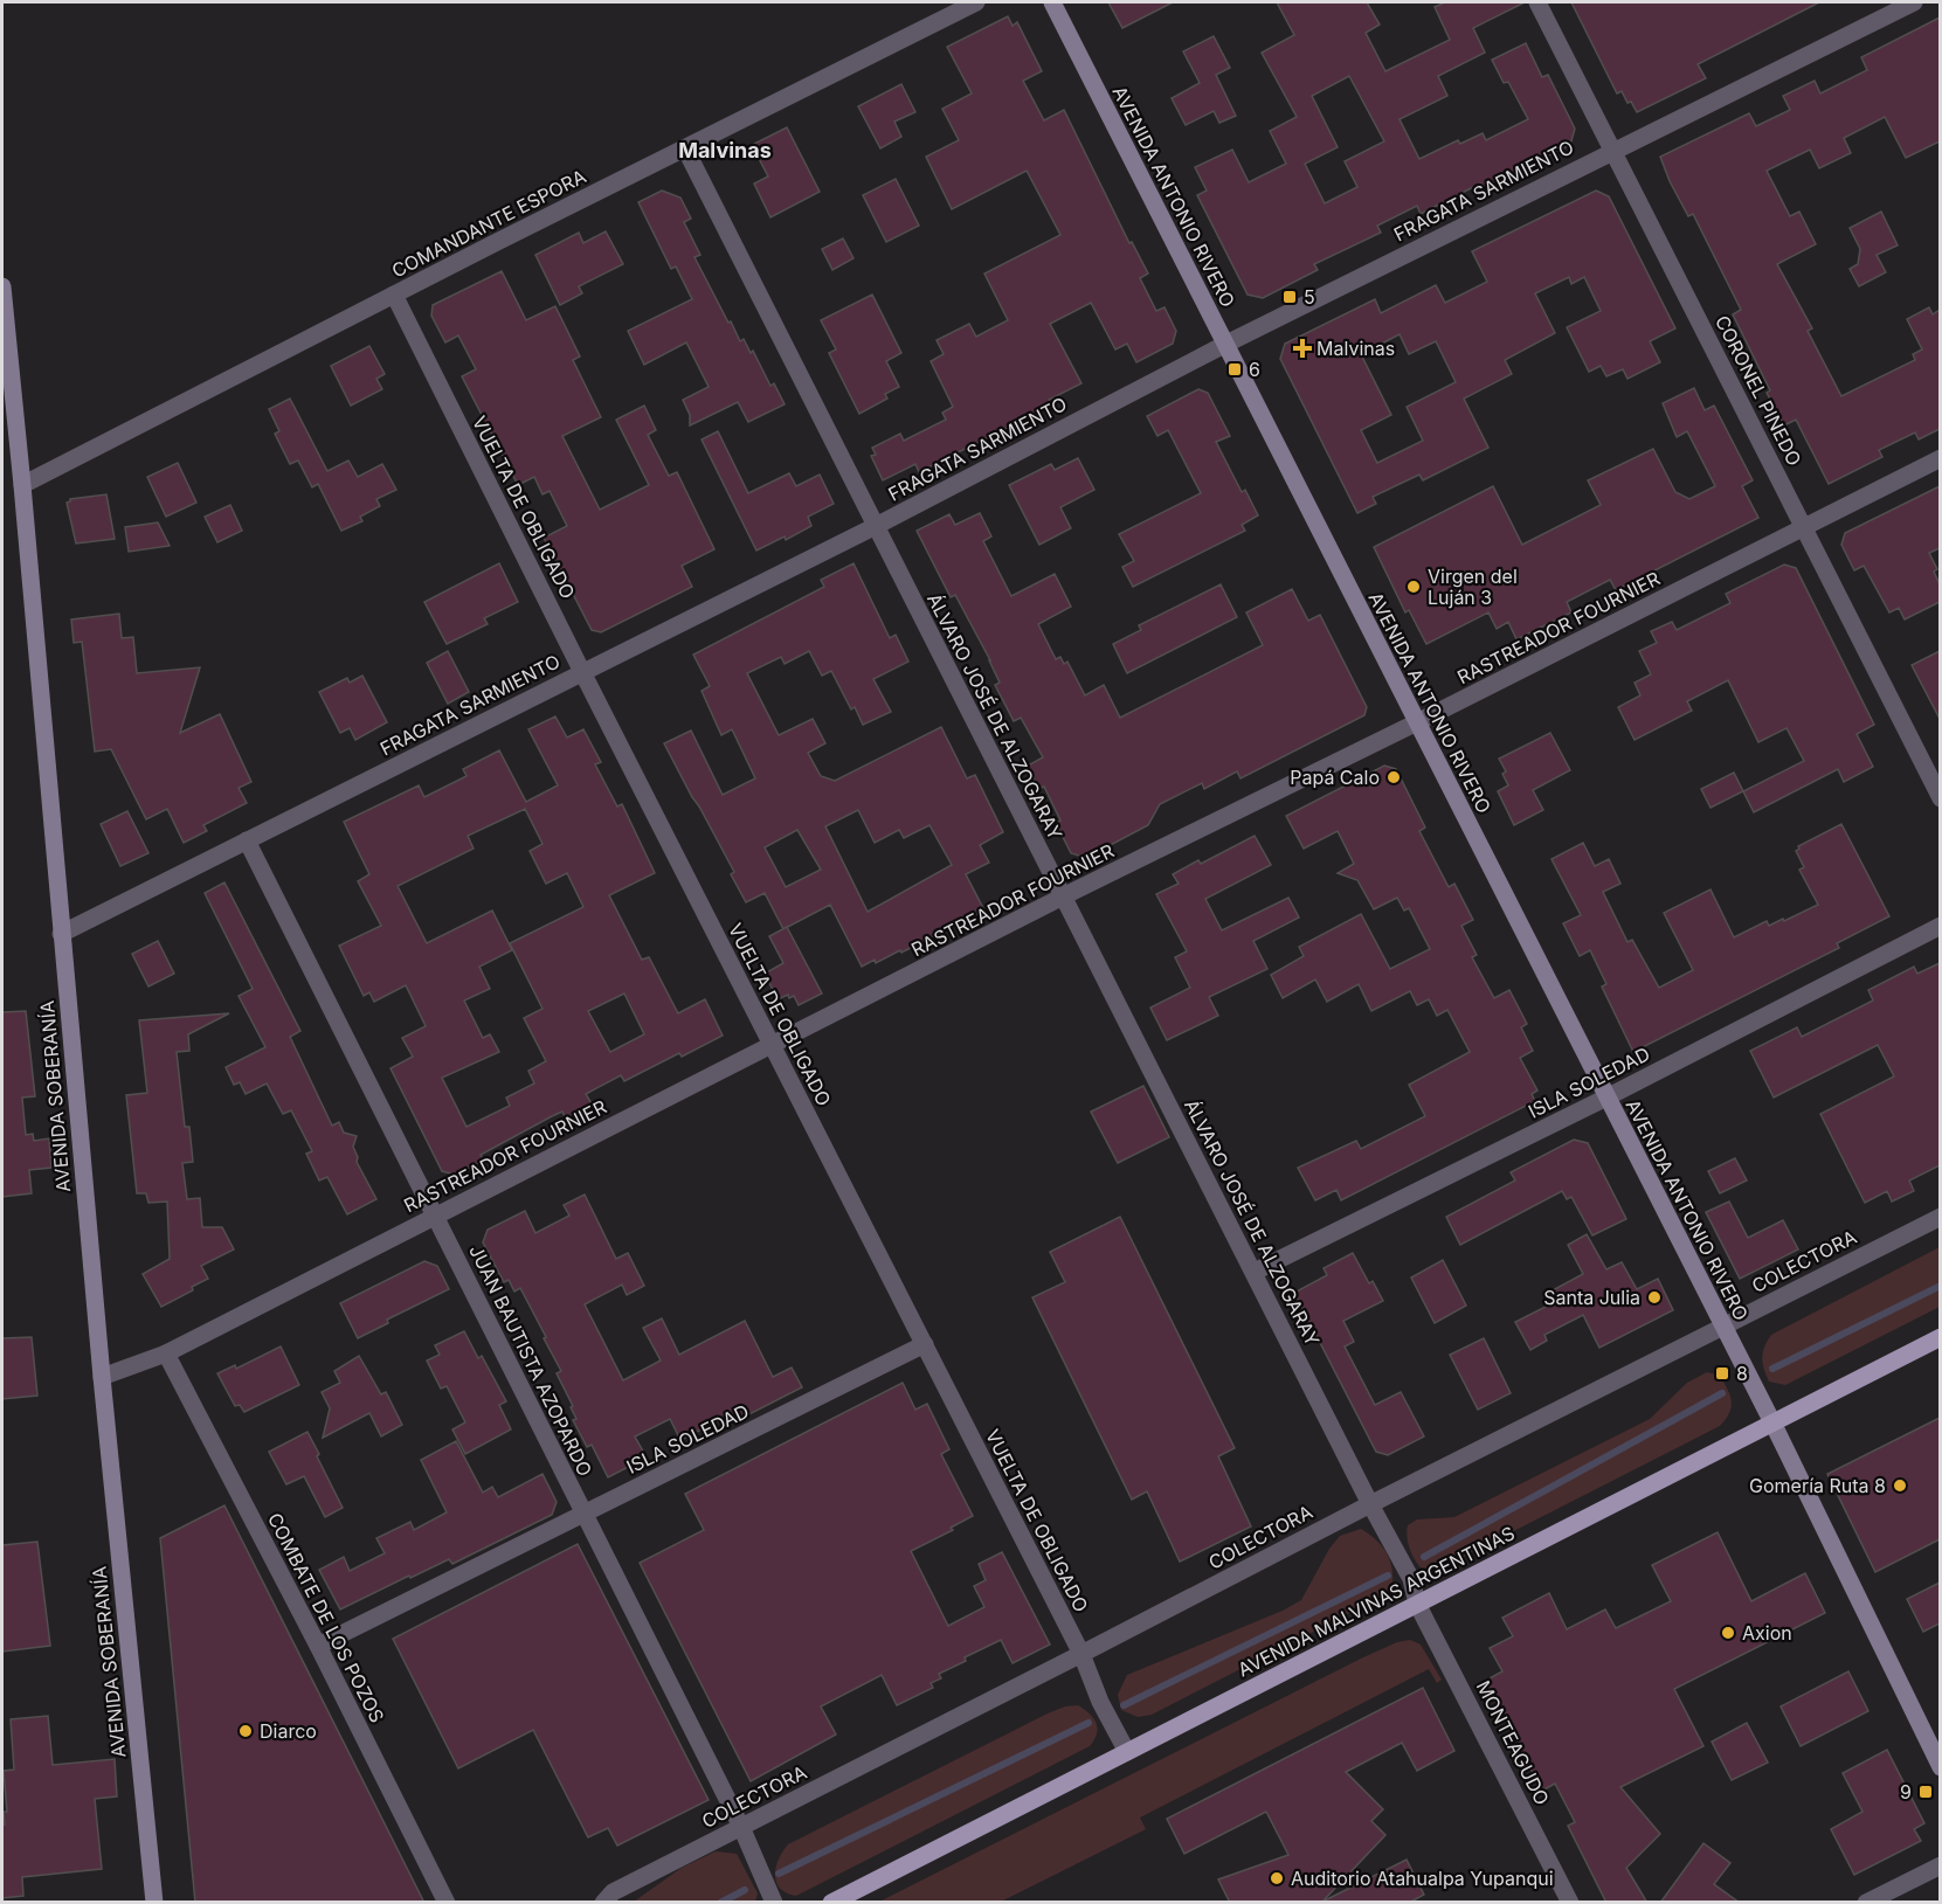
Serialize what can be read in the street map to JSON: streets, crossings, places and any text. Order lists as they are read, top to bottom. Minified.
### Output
{"streets":{"main road":["AVENIDA ANTONIO RIVERO","AVENIDA SOBERANÍA","AVENIDA MALVINAS ARGENTINAS"],"street":["FRAGATA SARMIENTO","COMANDANTE ESPORA","CORONEL PINEDO","VUELTA DE OBLIGADO","RASTREADOR FOURNIER","ÁLVARO JOSÉ DE ALZOGARAY","ISLA SOLEDAD","COLECTORA","JUAN BAUTISTA AZOPARDO","COMBATE DE LOS POZOS","MONTEAGUDO"]},"crossings":[["FRAGATA SARMIENTO","AVENIDA ANTONIO RIVERO"],["FRAGATA SARMIENTO","CORONEL PINEDO"],["FRAGATA SARMIENTO","VUELTA DE OBLIGADO"],["FRAGATA SARMIENTO","ÁLVARO JOSÉ DE ALZOGARAY"],["FRAGATA SARMIENTO","AVENIDA SOBERANÍA"],["FRAGATA SARMIENTO","JUAN BAUTISTA AZOPARDO"],["AVENIDA ANTONIO RIVERO","RASTREADOR FOURNIER"],["AVENIDA ANTONIO RIVERO","ISLA SOLEDAD"],["AVENIDA ANTONIO RIVERO","COLECTORA"],["AVENIDA ANTONIO RIVERO","AVENIDA MALVINAS ARGENTINAS"],["COMANDANTE ESPORA","VUELTA DE OBLIGADO"],["COMANDANTE ESPORA","ÁLVARO JOSÉ DE ALZOGARAY"],["COMANDANTE ESPORA","AVENIDA SOBERANÍA"],["CORONEL PINEDO","RASTREADOR FOURNIER"],["VUELTA DE OBLIGADO","RASTREADOR FOURNIER"],["VUELTA DE OBLIGADO","ISLA SOLEDAD"],["VUELTA DE OBLIGADO","COLECTORA"],["VUELTA DE OBLIGADO","AVENIDA MALVINAS ARGENTINAS"],["RASTREADOR FOURNIER","ÁLVARO JOSÉ DE ALZOGARAY"],["RASTREADOR FOURNIER","AVENIDA SOBERANÍA"],["RASTREADOR FOURNIER","JUAN BAUTISTA AZOPARDO"],["RASTREADOR FOURNIER","COMBATE DE LOS POZOS"],["ÁLVARO JOSÉ DE ALZOGARAY","ISLA SOLEDAD"],["ÁLVARO JOSÉ DE ALZOGARAY","COLECTORA"],["ÁLVARO JOSÉ DE ALZOGARAY","AVENIDA MALVINAS ARGENTINAS"],["ÁLVARO JOSÉ DE ALZOGARAY","MONTEAGUDO"],["ISLA SOLEDAD","JUAN BAUTISTA AZOPARDO"],["ISLA SOLEDAD","COMBATE DE LOS POZOS"],["COLECTORA","JUAN BAUTISTA AZOPARDO"],["AVENIDA MALVINAS ARGENTINAS","MONTEAGUDO"]],"districts":["Malvinas"],"places":{"transit":["5","6","8","9"],"health":["Malvinas"],"other":["Virgen del Luján 3","Papá Calo","Santa Julia","Gomería Ruta 8","Axion","Diarco","Auditorio Atahualpa Yupanqui"]}}
